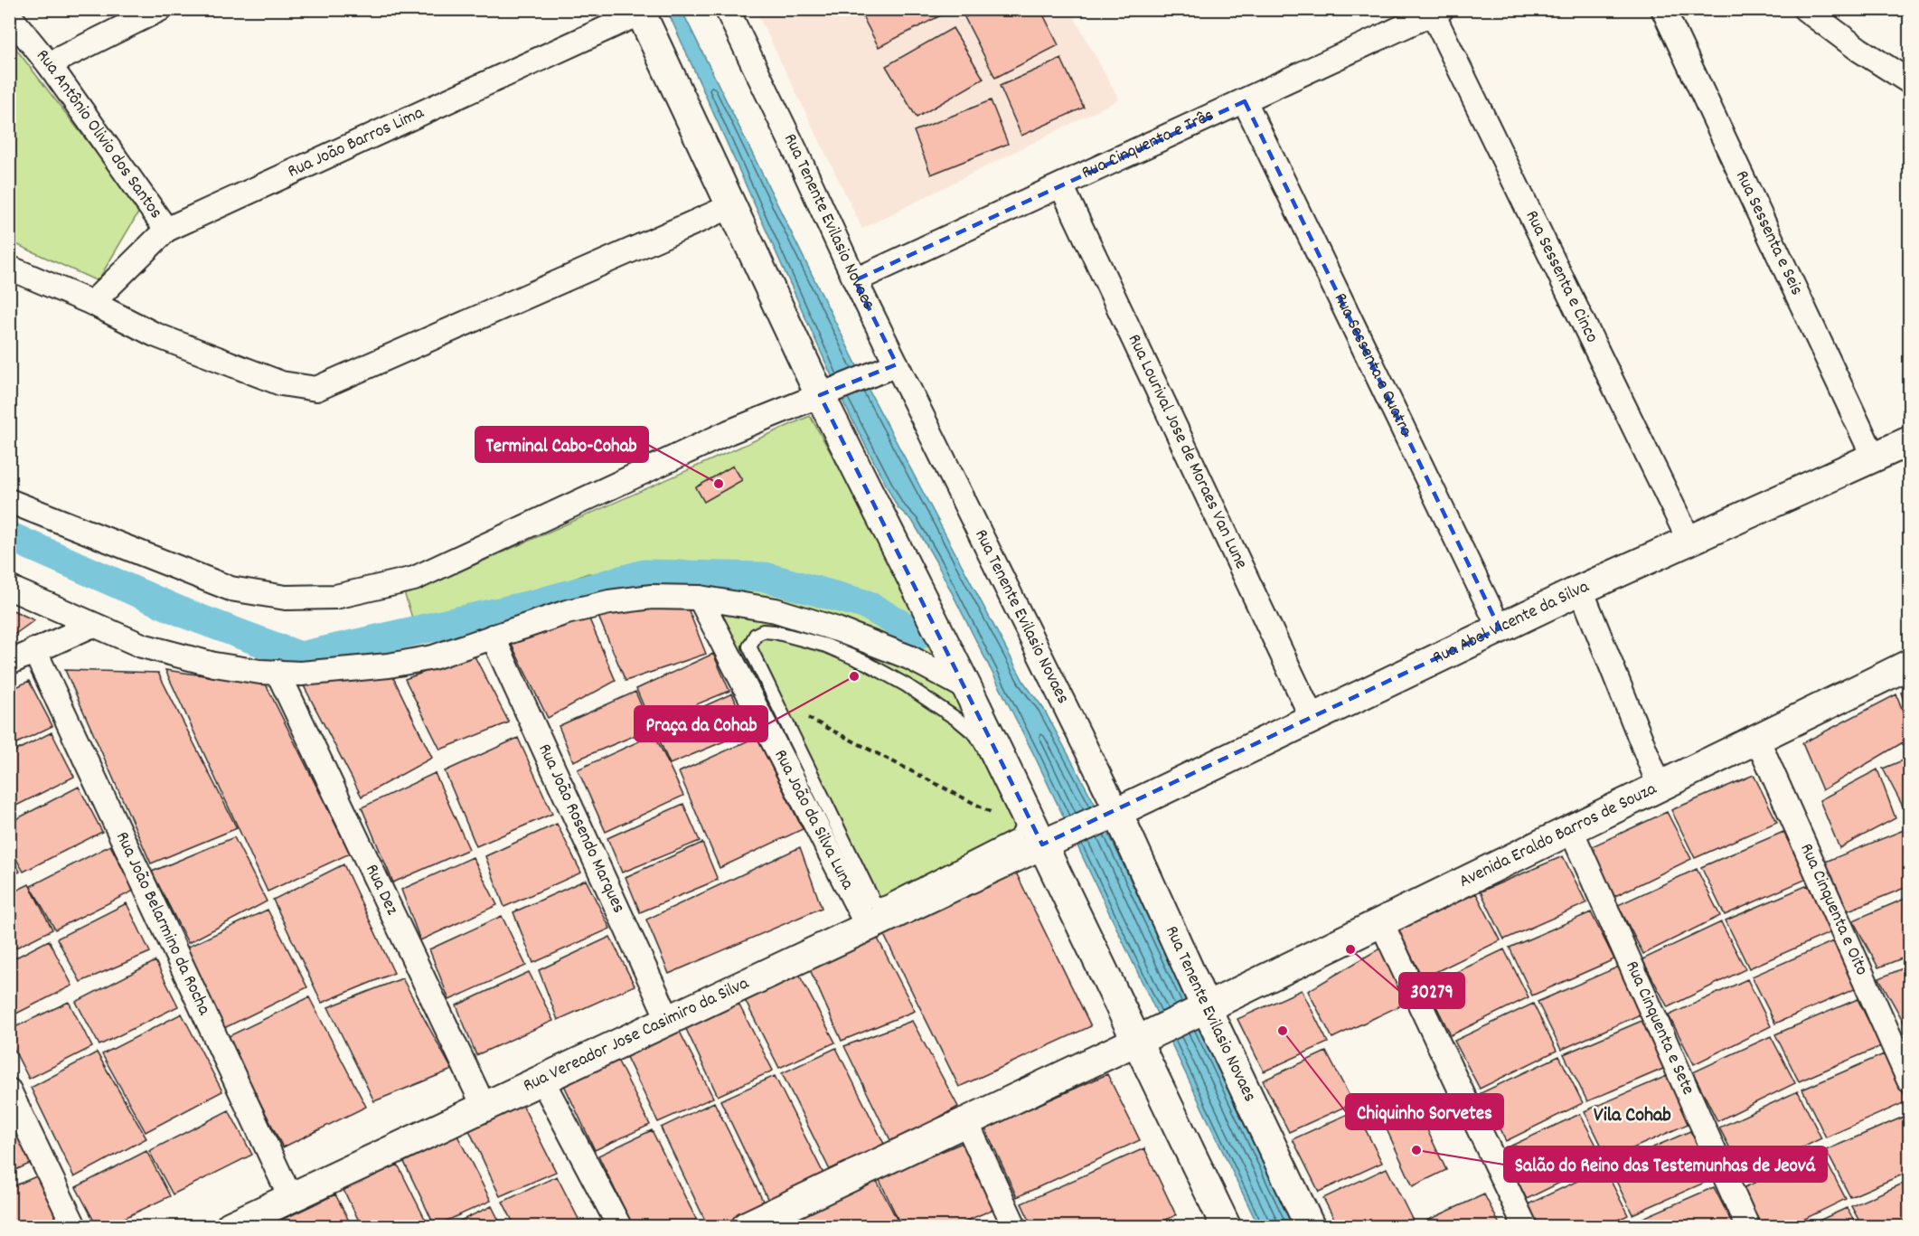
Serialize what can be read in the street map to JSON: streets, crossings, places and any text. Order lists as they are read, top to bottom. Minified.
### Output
{"streets":{"street":["Rua Antônio Olivio dos Santos","Rua João Barros Lima","Rua Cinquenta e Três","Rua Tenente Evilasio Novaes","Rua Sessenta e Seis","Rua Sessenta e Cinco","Rua Sessenta e Quatro","Rua Lourival Jose de Moraes Van Lune","Rua Abel Vicente da Silva","Rua João da Silva Luna","Rua João Rosendo Marques","Avenida Eraldo Barros de Souza","Rua Dez","Rua Cinquenta e Oito","Rua João Belarmino da Rocha","Rua Cinquenta e Sete","Rua Vereador Jose Casimiro da Silva"]},"crossings":[["Rua Antônio Olivio dos Santos","Rua João Barros Lima"],["Rua Cinquenta e Três","Rua Tenente Evilasio Novaes"],["Rua Cinquenta e Três","Rua Sessenta e Cinco"],["Rua Cinquenta e Três","Rua Sessenta e Quatro"],["Rua Cinquenta e Três","Rua Lourival Jose de Moraes Van Lune"],["Rua Tenente Evilasio Novaes","Rua Abel Vicente da Silva"],["Rua Tenente Evilasio Novaes","Avenida Eraldo Barros de Souza"],["Rua Sessenta e Seis","Rua Abel Vicente da Silva"],["Rua Sessenta e Cinco","Rua Abel Vicente da Silva"],["Rua Sessenta e Quatro","Rua Abel Vicente da Silva"],["Rua Lourival Jose de Moraes Van Lune","Rua Abel Vicente da Silva"],["Rua Abel Vicente da Silva","Rua Vereador Jose Casimiro da Silva"],["Rua João da Silva Luna","Rua Vereador Jose Casimiro da Silva"],["Rua João Rosendo Marques","Rua Vereador Jose Casimiro da Silva"],["Avenida Eraldo Barros de Souza","Rua Cinquenta e Oito"],["Avenida Eraldo Barros de Souza","Rua Cinquenta e Sete"],["Rua Dez","Rua Vereador Jose Casimiro da Silva"],["Rua João Belarmino da Rocha","Rua Vereador Jose Casimiro da Silva"]],"districts":["Vila Cohab"],"places":["Terminal Cabo-Cohab","Praça da Cohab","30279","Chiquinho Sorvetes","Salão do Reino das Testemunhas de Jeová"]}
